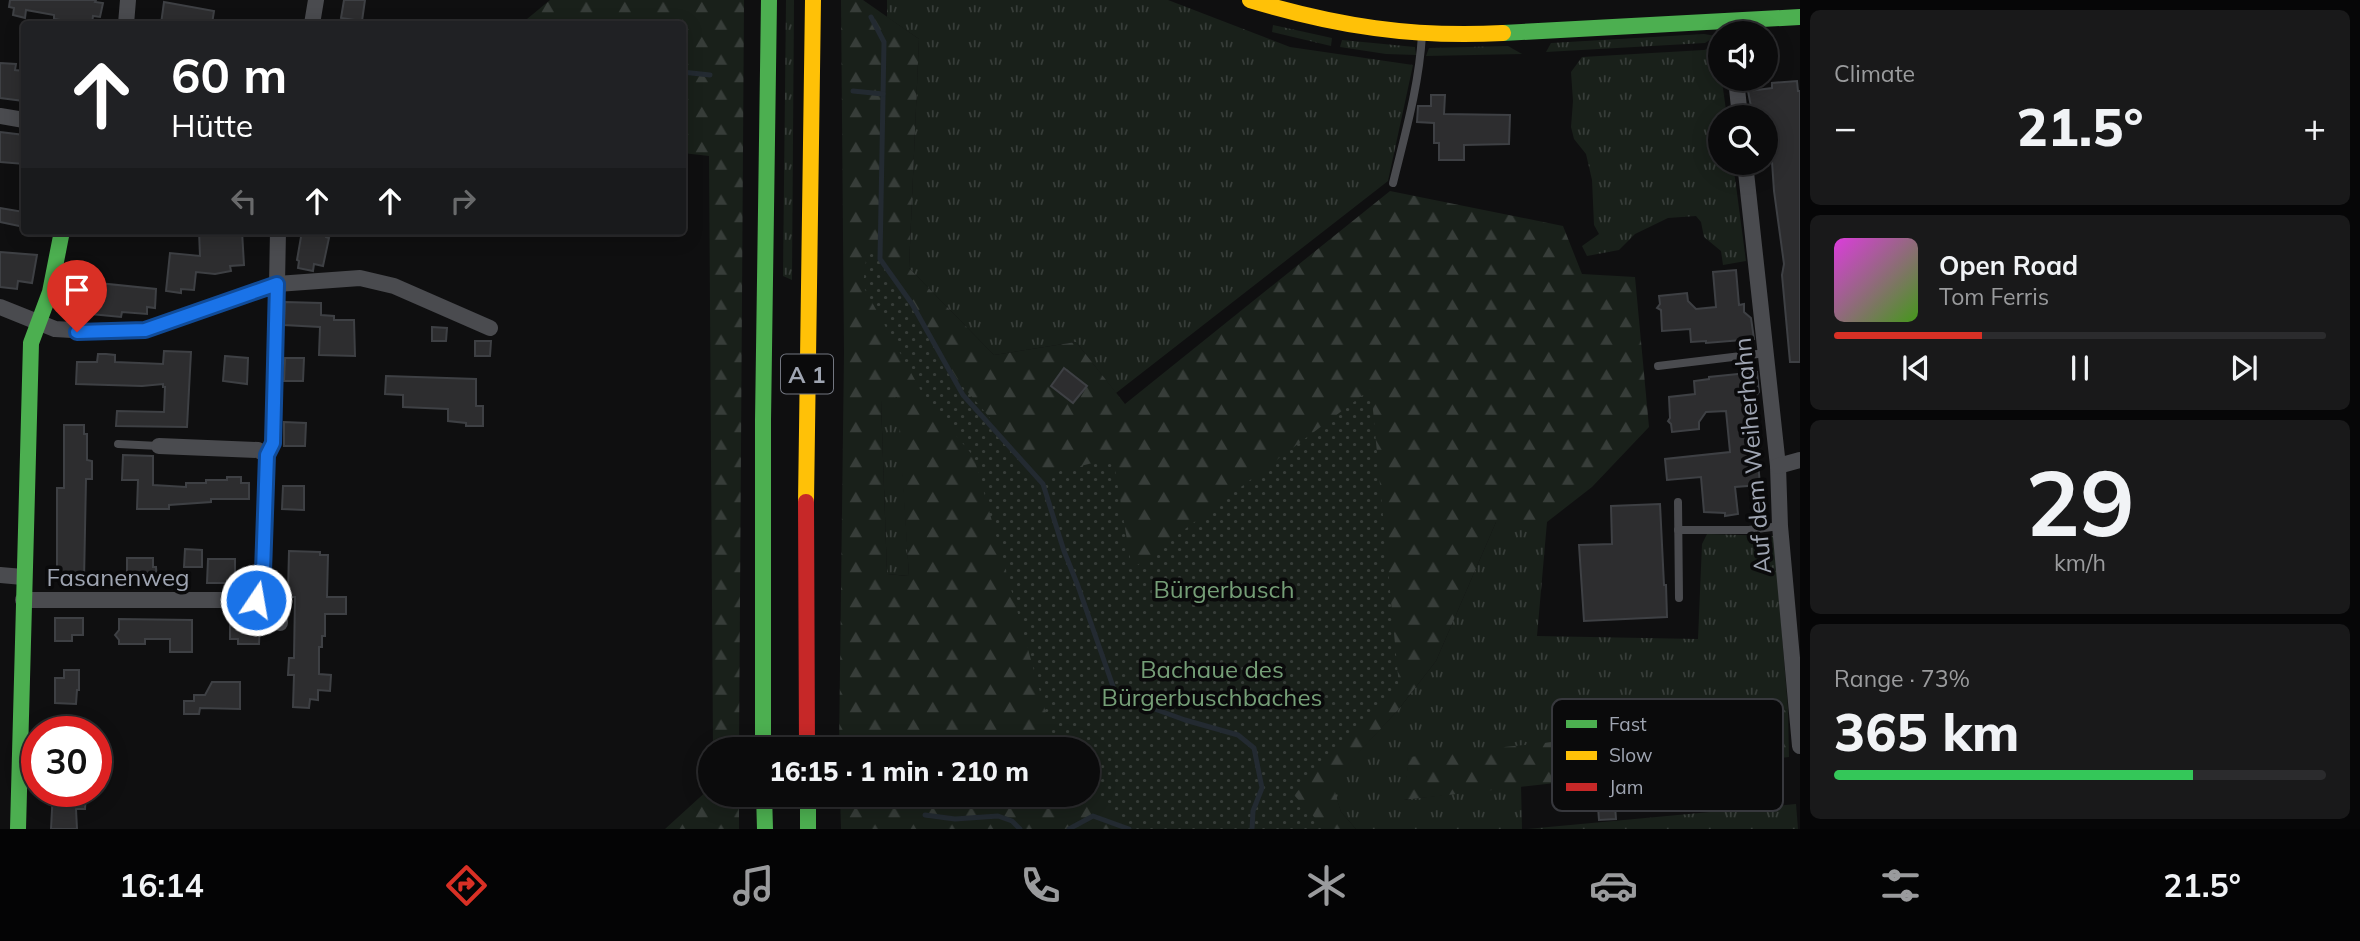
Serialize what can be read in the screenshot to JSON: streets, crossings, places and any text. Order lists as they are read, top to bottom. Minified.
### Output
{"streets":{"main road":["A 1"],"street":["Auf dem Weiherhahn","Fasanenweg"]},"parks":["Bürgerbusch","Bachaue des Bürgerbuschbaches"],"legend":["Fast","Slow","Jam"],"page":{"tile":["Climate",["29","km/h"],["Range · 73%","365 km"]],"turn":["60 m","Hütte"],"heat":["−","21.5°","+"],"song":["Open Road","Tom Ferris"],"limit":"30","trip":"16:15 · 1 min · 210 m","tabs":["16:14","21.5°"]}}
